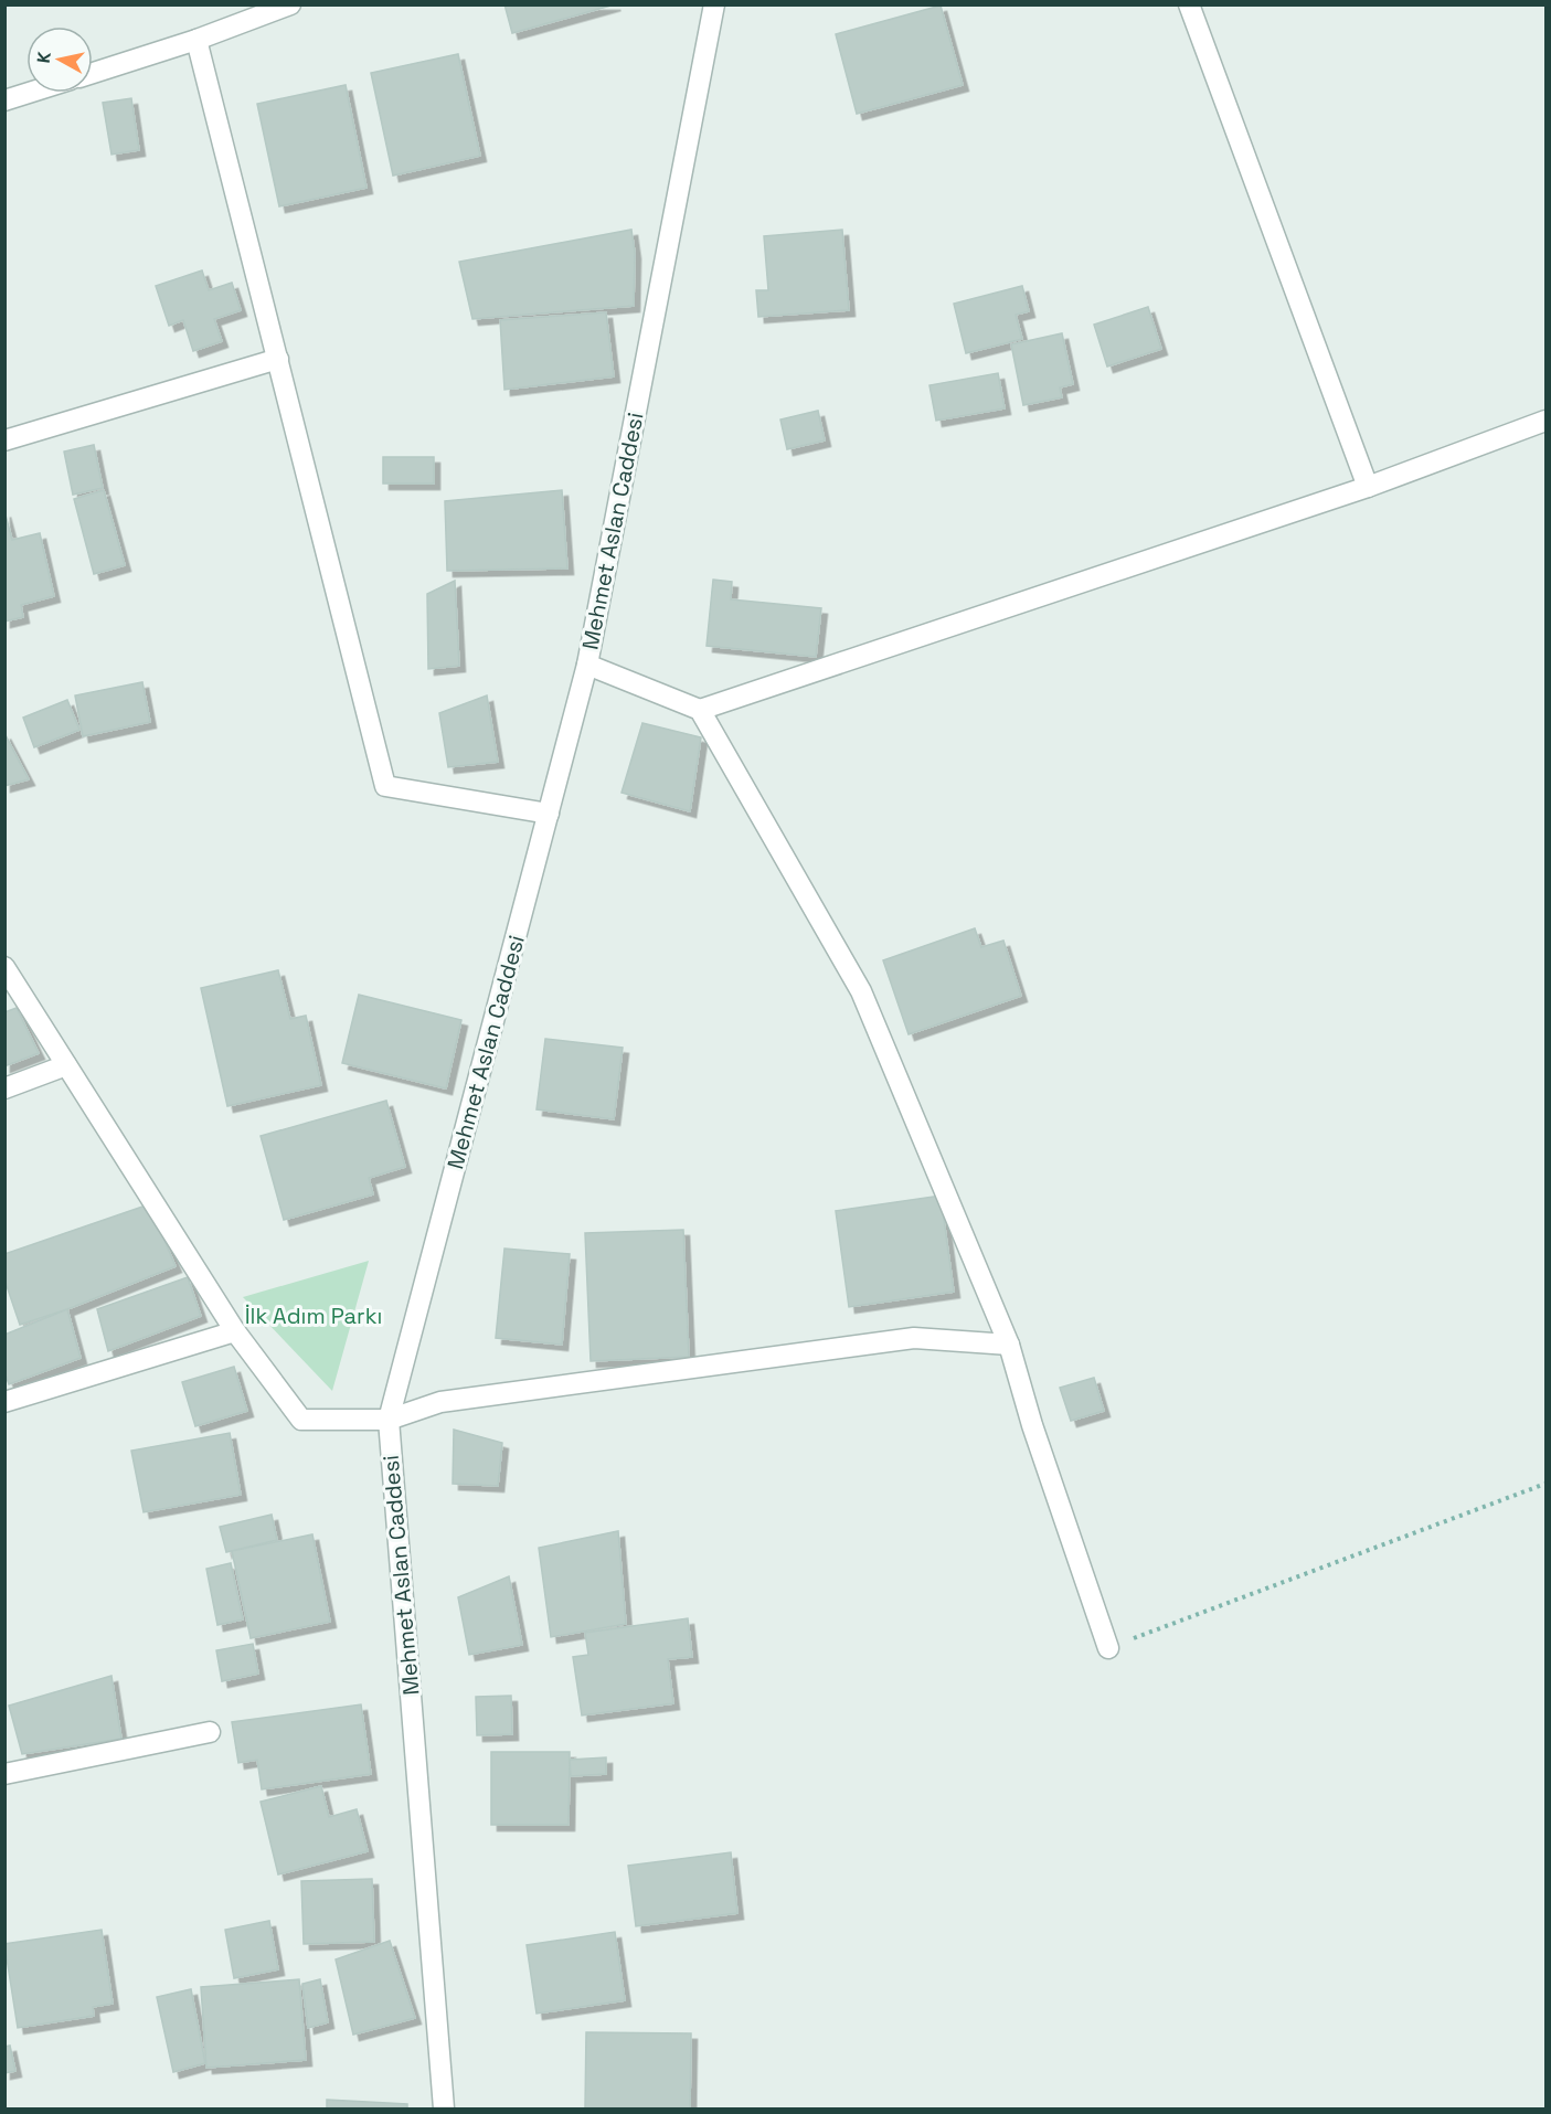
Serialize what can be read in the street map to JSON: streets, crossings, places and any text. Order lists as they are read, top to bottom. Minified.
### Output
{"streets":{"street":["Mehmet Aslan Caddesi"]},"parks":["İlk Adım Parkı"],"north":"left"}
